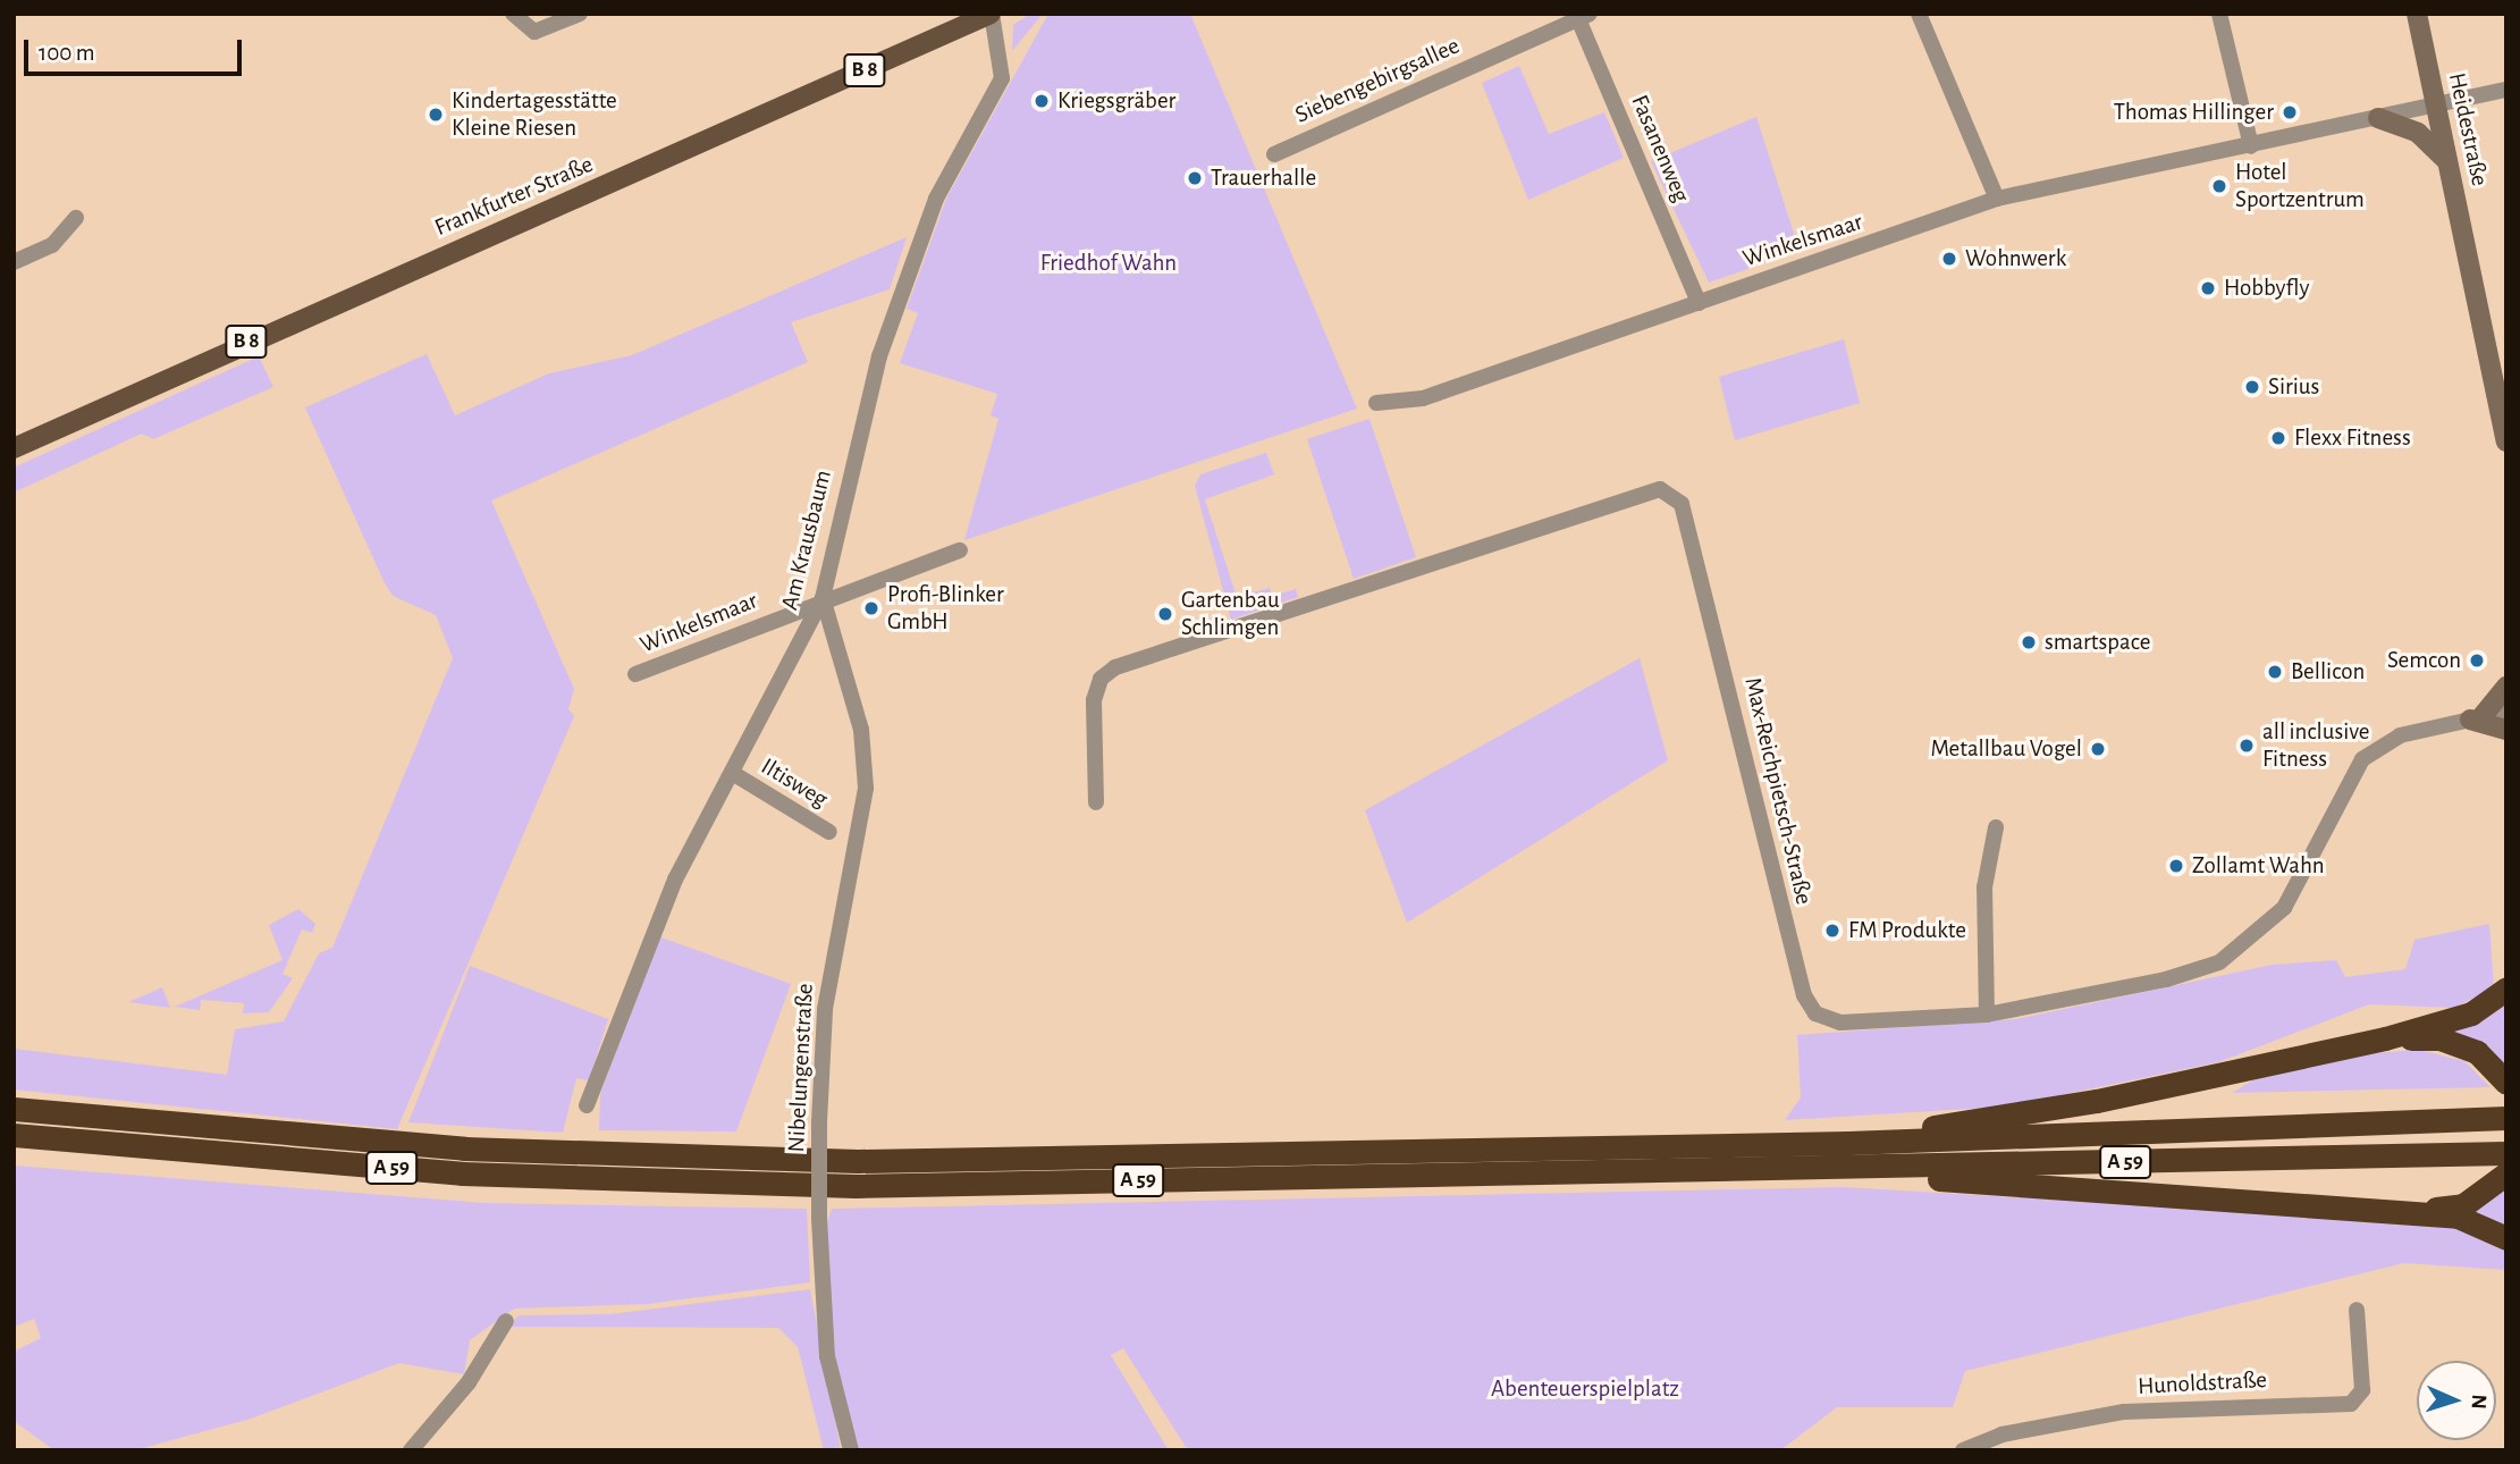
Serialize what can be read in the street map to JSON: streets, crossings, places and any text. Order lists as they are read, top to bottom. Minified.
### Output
{"streets":{"highway":["A 59"],"main road":["B 8","Heidestraße","Frankfurter Straße"],"street":["Siebengebirgsallee","Fasanenweg","Winkelsmaar","Am Krausbaum","Iltisweg","Max-Reichpietsch-Straße","Nibelungenstraße","Hunoldstraße"]},"crossings":[["Siebengebirgsallee","Fasanenweg"],["Heidestraße","Winkelsmaar"],["Fasanenweg","Winkelsmaar"],["Frankfurter Straße","Am Krausbaum"],["Winkelsmaar","Am Krausbaum"],["Winkelsmaar","Nibelungenstraße"],["Am Krausbaum","Iltisweg"],["Am Krausbaum","Nibelungenstraße"]],"parks":["Friedhof Wahn","Abenteuerspielplatz"],"places":["Kriegsgräber","Thomas Hillinger","Kindertagesstätte Kleine Riesen","Trauerhalle","Hotel Sportzentrum","Wohnwerk","Hobbyfly","Sirius","Flexx Fitness","Profi-Blinker GmbH","Gartenbau Schlimgen","smartspace","Semcon","Bellicon","all inclusive Fitness","Metallbau Vogel","Zollamt Wahn","FM Produkte"],"scale_bar":"100 m","north":"right"}
